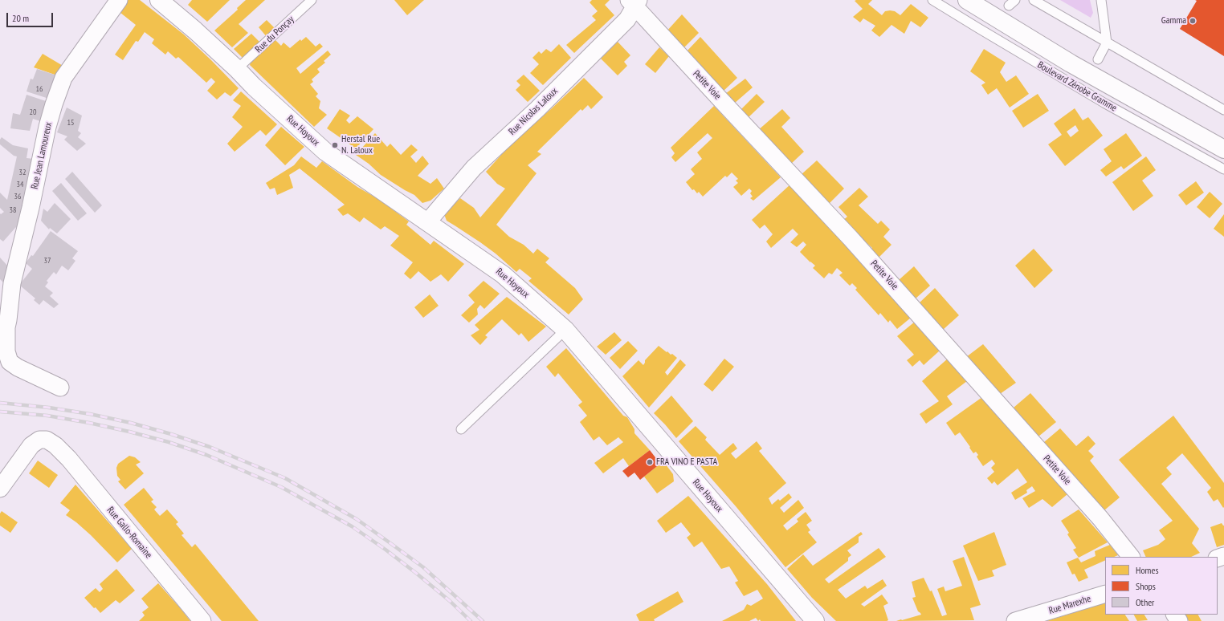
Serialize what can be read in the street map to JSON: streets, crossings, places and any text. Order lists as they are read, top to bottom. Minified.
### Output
{"streets":{"street":["Petite Voie","Boulevard Zénobe Gramme","Rue Nicolas Laloux","Rue Hoyoux","Rue Jean Lamoureux","Rue Gallo-Romaine","Rue Marexhe"],"lane":["Rue du Ponçay"]},"crossings":[["Rue du Ponçay","Rue Hoyoux"],["Petite Voie","Rue Nicolas Laloux"],["Rue Nicolas Laloux","Rue Hoyoux"]],"places":["Gamma","Herstal Rue N. Laloux","FRA VINO E PASTA"],"house_numbers":["16","20","15","32","34","36","38","37"],"legend":["Homes","Shops","Other"],"scale_bar":"20 m"}
